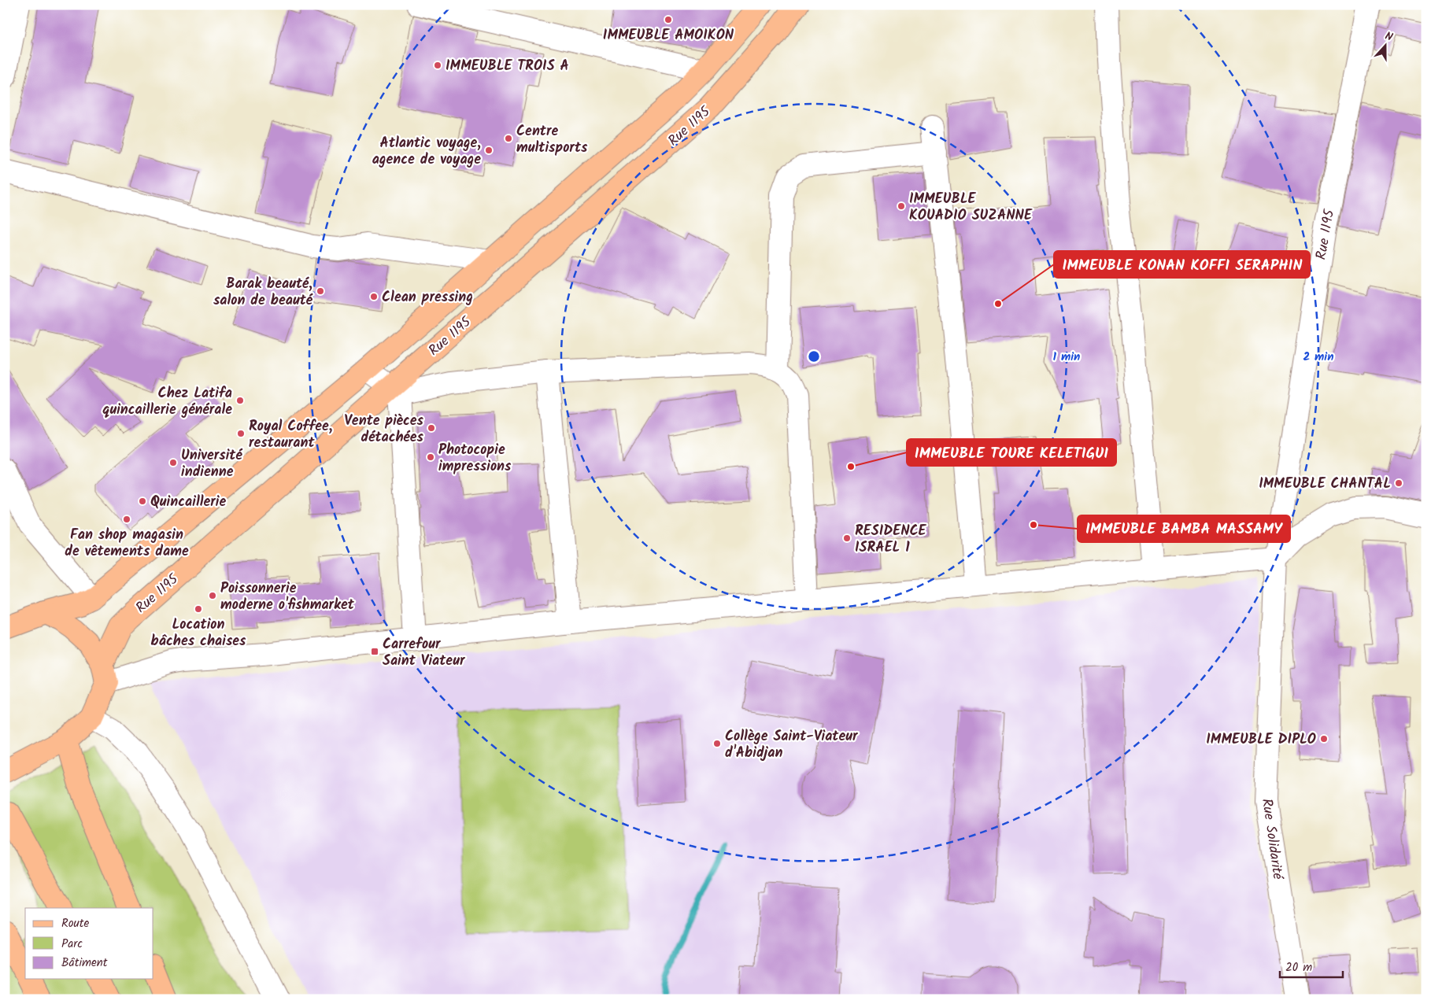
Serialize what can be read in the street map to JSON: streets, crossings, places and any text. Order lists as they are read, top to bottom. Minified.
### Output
{"streets":{"main road":["Rue I195"],"street":["Rue Solidarité"]},"crossings":[["Rue I195","Rue Solidarité"]],"places":{"other":["IMMEUBLE AMOIKON","IMMEUBLE TROIS A","Centre multisports","Atlantic voyage, agence de voyage","IMMEUBLE KOUADIO SUZANNE","Barak beauté, salon de beauté","Clean pressing","IMMEUBLE KONAN KOFFI SERAPHIN","Chez Latifa quincaillerie générale","Vente pièces détachées","Royal Coffee, restaurant","Photocopie impressions","Université indienne","IMMEUBLE TOURE KELETIGUI","IMMEUBLE CHANTAL","Quincaillerie","Fan shop magasin de vêtements dame","IMMEUBLE BAMBA MASSAMY","RESIDENCE ISRAEL 1","Poissonnerie moderne o'fishmarket","Location bâches chaises","IMMEUBLE DIPLO","Collège Saint-Viateur d'Abidjan"],"transit":["Carrefour Saint Viateur"]},"legend":["Route","Parc","Bâtiment"],"scale_bar":"20 m","north":"top","rings":["1 min","2 min"]}
